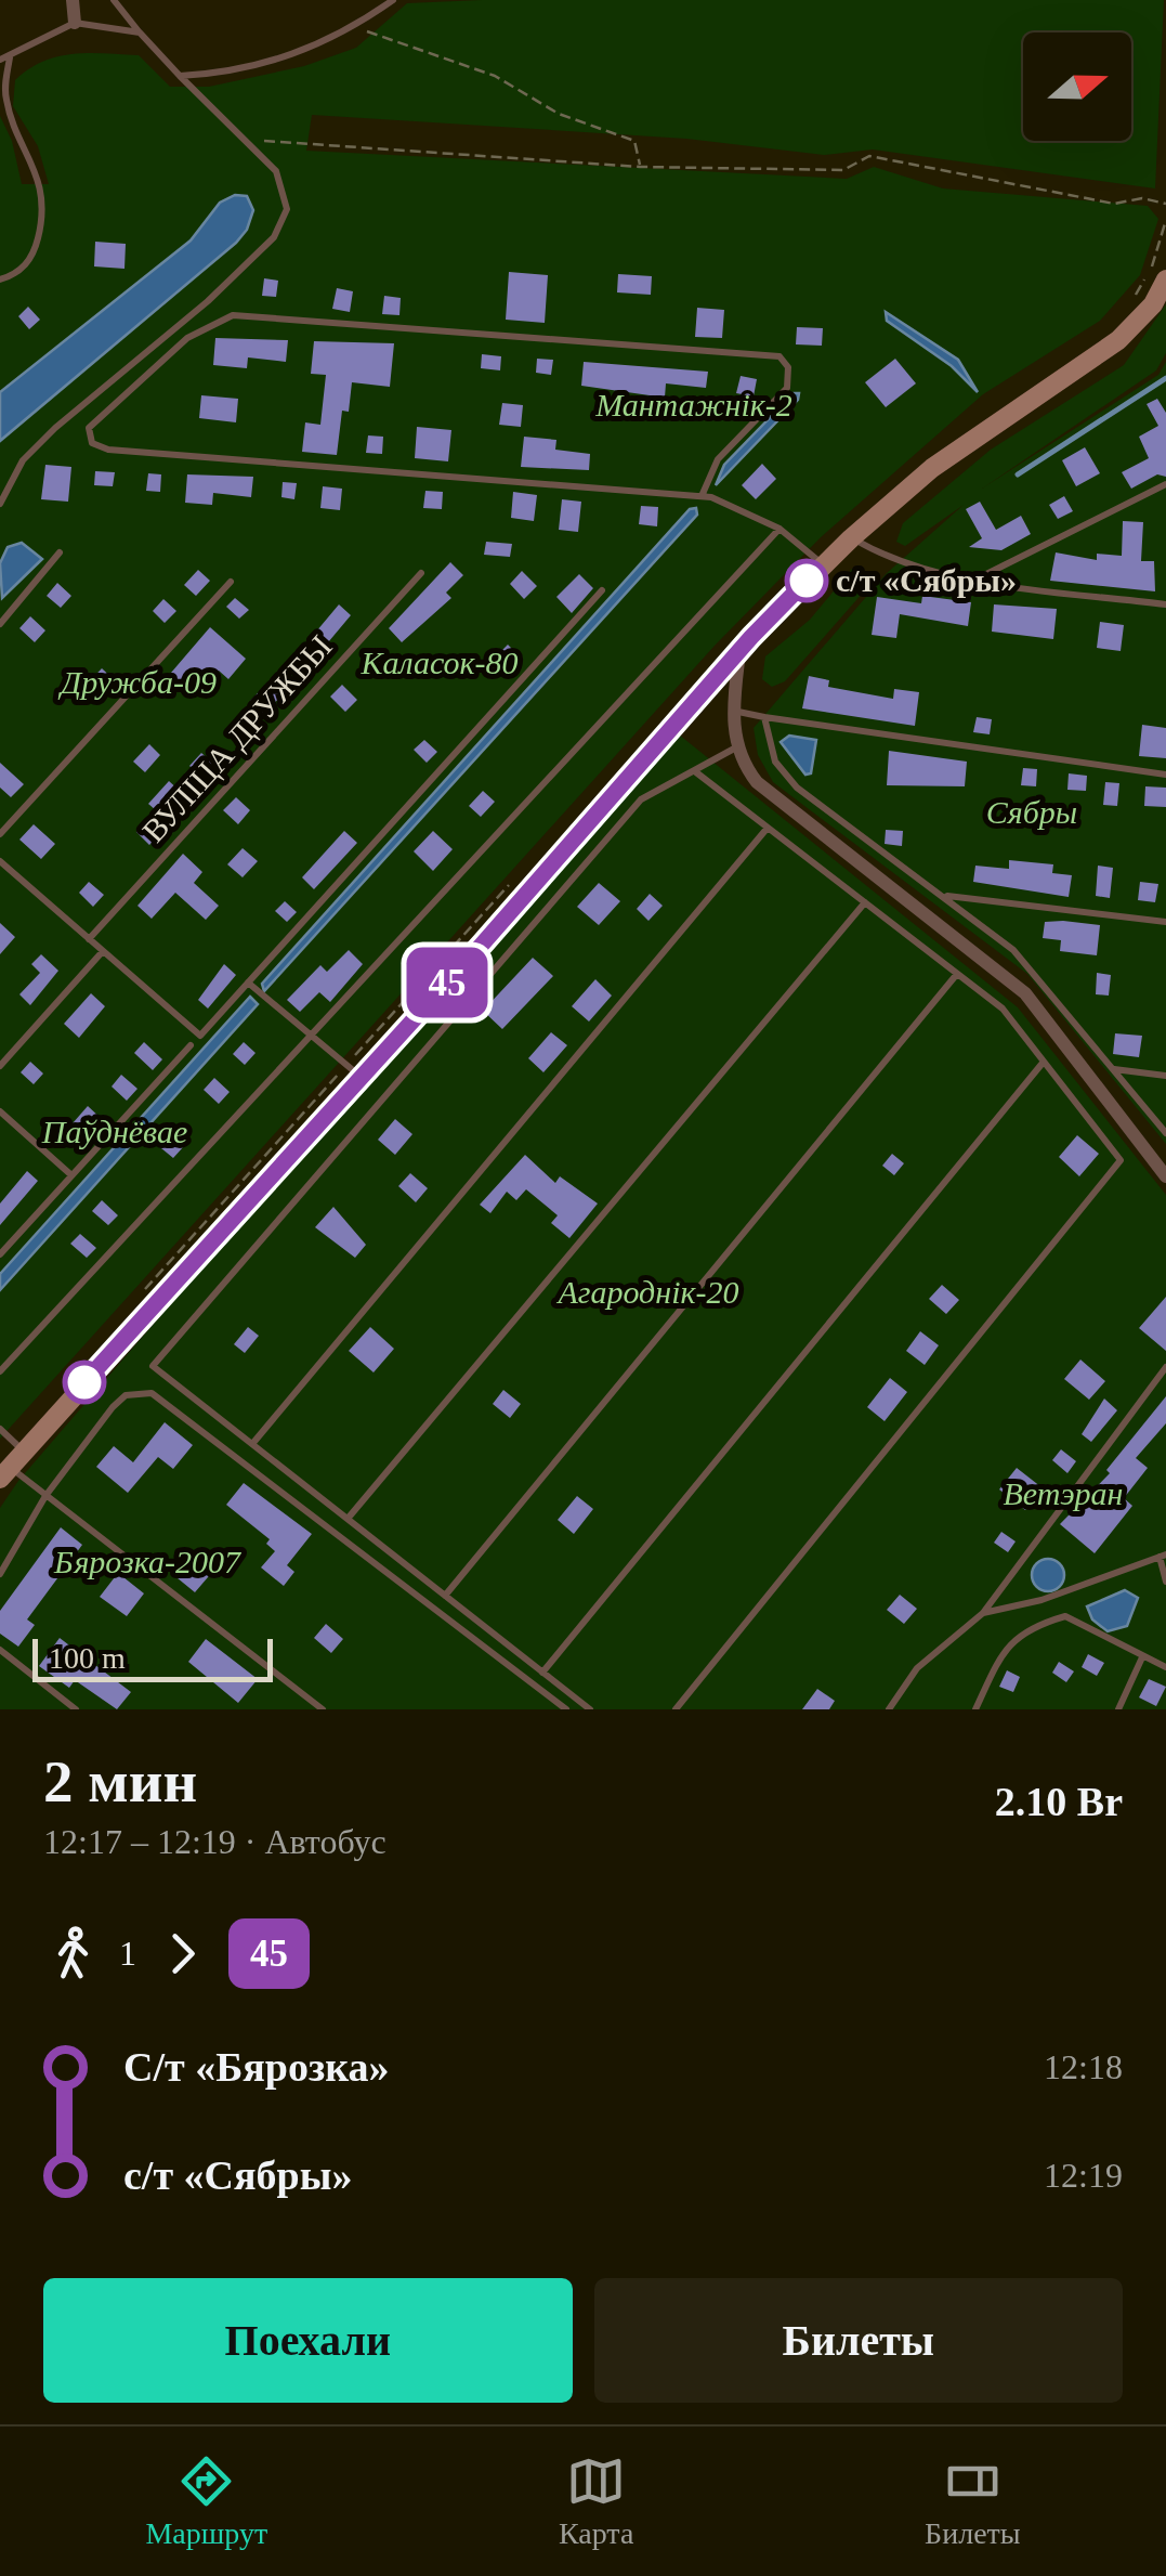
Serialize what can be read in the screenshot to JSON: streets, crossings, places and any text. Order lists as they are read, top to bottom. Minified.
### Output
{"streets":{"lane":["ВУЛІЦА ДРУЖБЫ"]},"parks":["Мантажнік-2","Каласок-80","Дружба-09","Сябры","Паўднёвае","Агароднік-20","Ветэран","Бярозка-2007"],"places":["с/т «Сябры»"],"lines":["bus line 45"],"scale_bar":"100 m","north":"right","page":{"on_map":"45","scale":"100 m","heading":["2 мин","12:17 – 12:19 · Автобус","2.10 Br"],"legs":["1","45"],"list":[{"name":"С/т «Бярозка»","value":"12:18"},{"name":"с/т «Сябры»","value":"12:19"}],"buttons":["Поехали","Билеты"],"tabs":["Маршрут","Карта","Билеты"]}}
